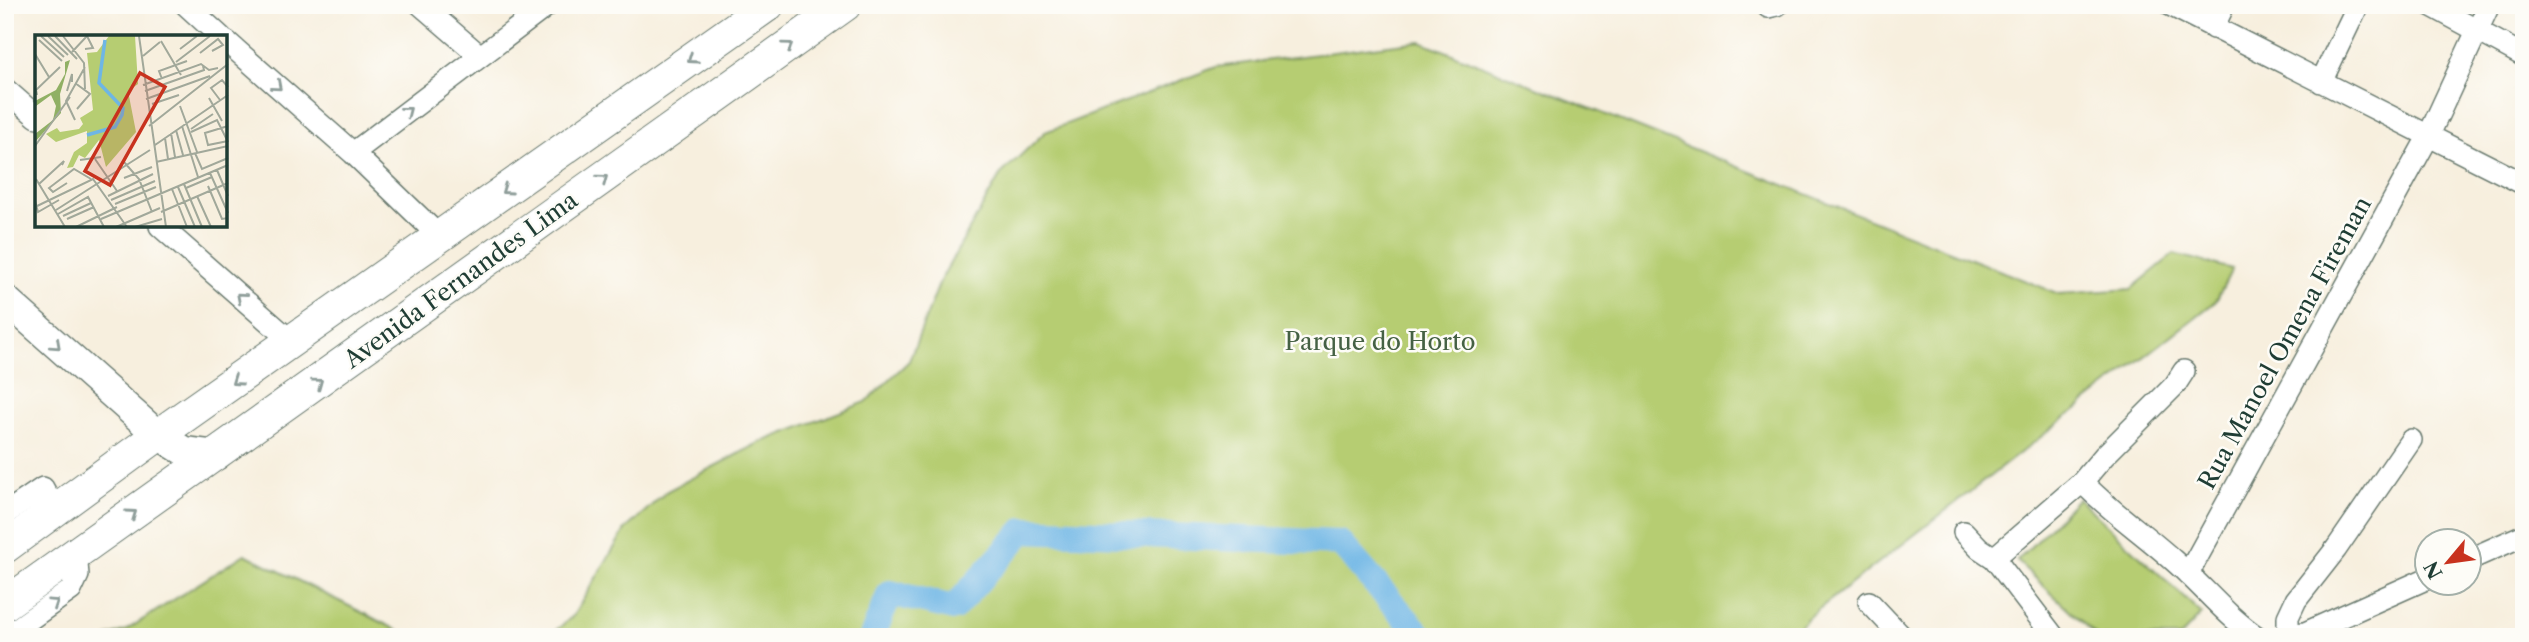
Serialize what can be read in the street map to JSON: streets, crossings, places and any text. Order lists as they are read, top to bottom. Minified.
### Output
{"streets":{"highway":["Avenida Fernandes Lima"],"street":["Rua Manoel Omena Fireman"]},"parks":["Parque do Horto"],"north":"bottom left"}
